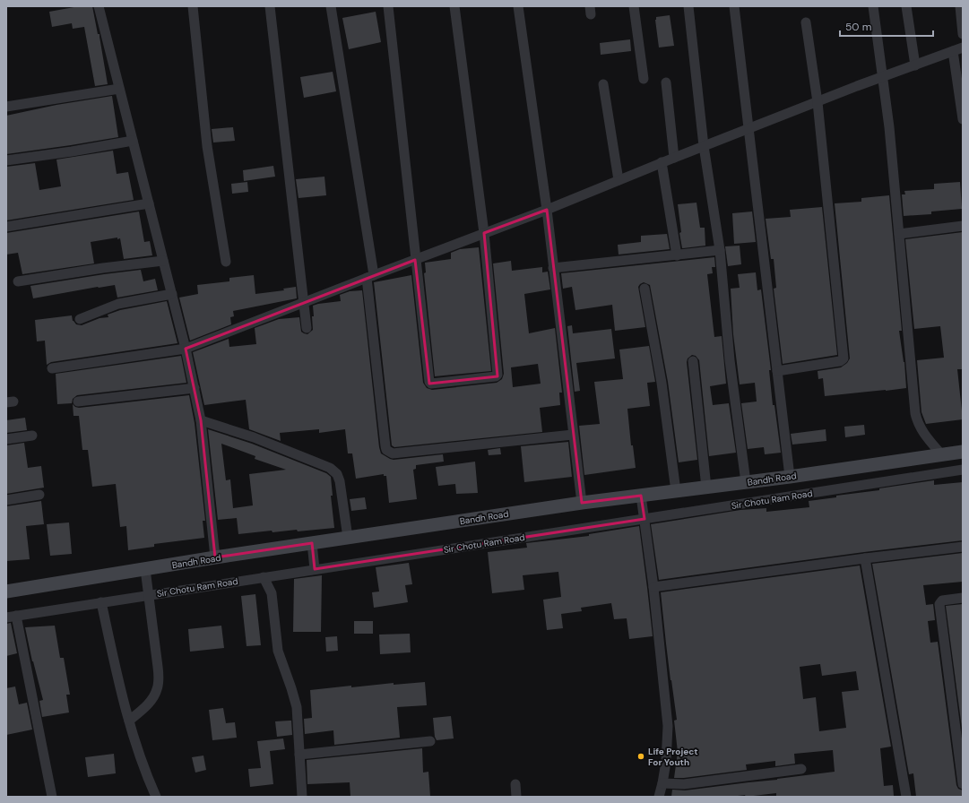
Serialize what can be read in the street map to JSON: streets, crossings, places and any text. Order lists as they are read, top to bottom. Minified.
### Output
{"streets":{"street":["Bandh Road","Sir Chotu Ram Road"]},"places":["Life Project For Youth"],"scale_bar":"50 m"}
